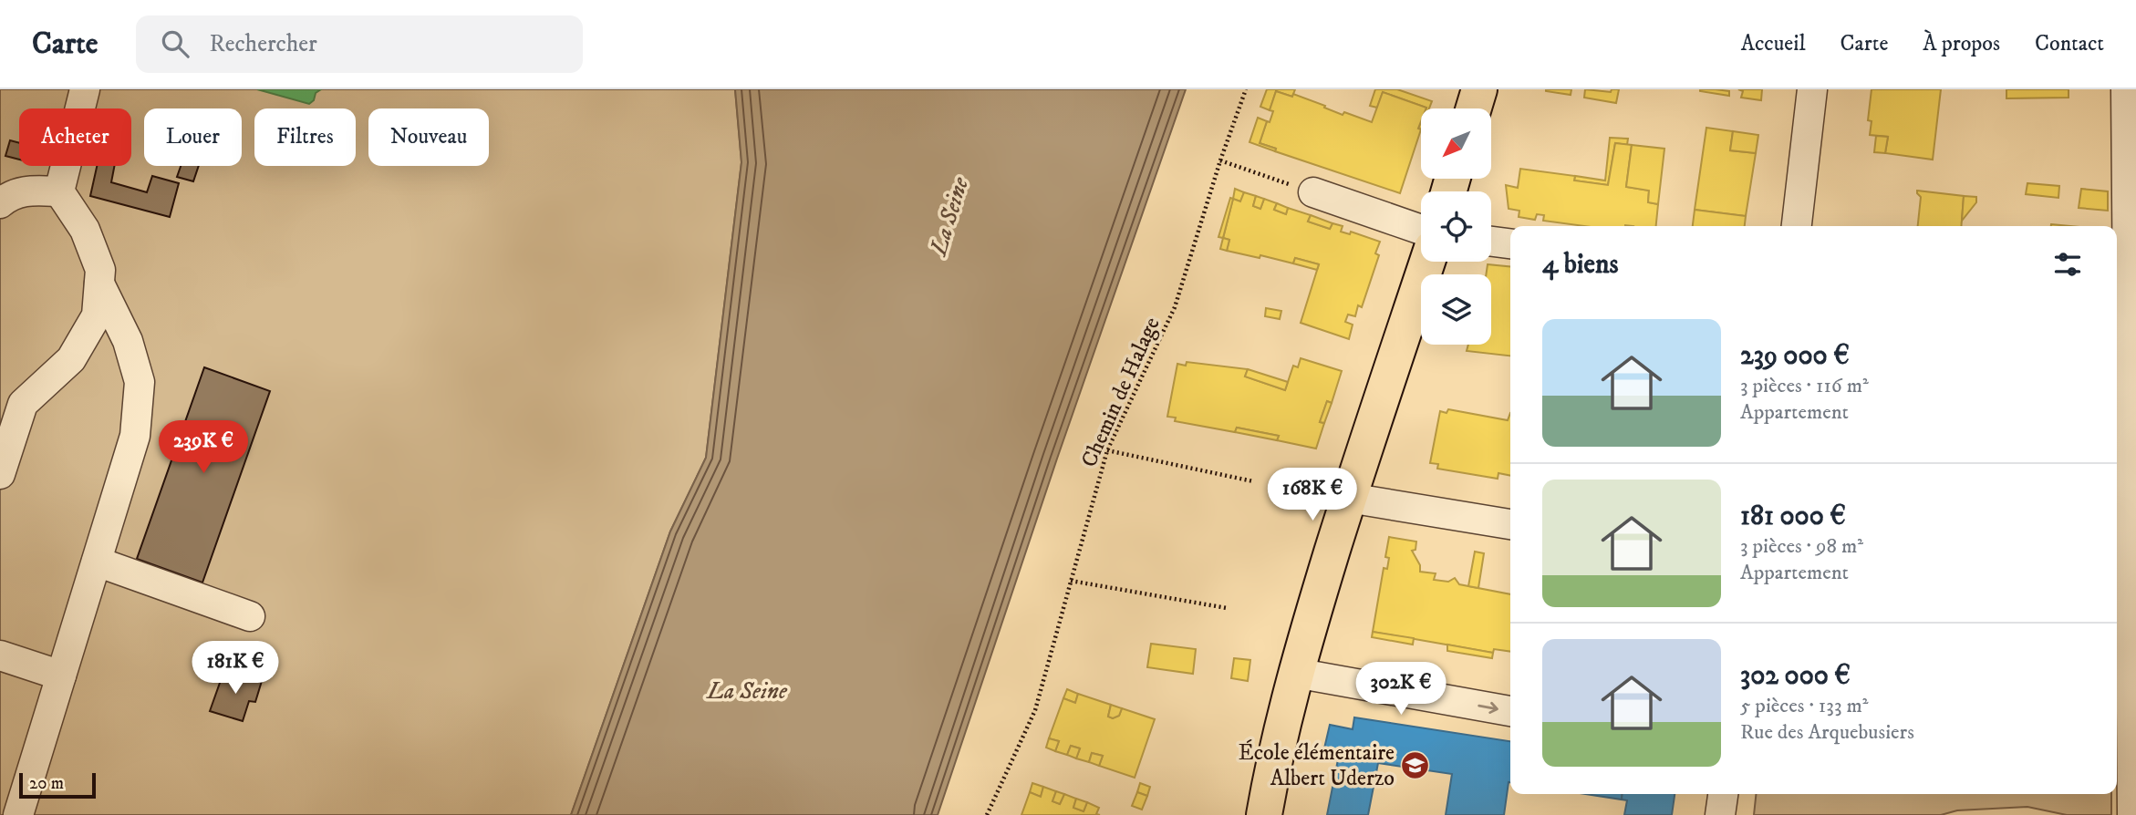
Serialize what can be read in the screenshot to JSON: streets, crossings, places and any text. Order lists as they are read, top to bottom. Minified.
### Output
{"streets":{"path":["Chemin de Halage"]},"water":["La Seine"],"places":{"school or university":["École élémentaire Albert Uderzo"]},"scale_bar":"20 m","north":"bottom left","page":{"header":"Carte","search":"Rechercher","nav":["Accueil","Carte","À propos","Contact"],"chip":["Acheter","Louer","Filtres","Nouveau"],"heading":"4 biens","list":[{"name":"239 000 €","note":"3 pièces · 116 m² · Appartement"},{"name":"181 000 €","note":"3 pièces · 98 m² · Appartement"},{"name":"302 000 €","note":"5 pièces · 133 m² · Rue des Arquebusiers"}],"price":["239K €","168K €","181K €","302K €"],"scale":"20 m"}}
